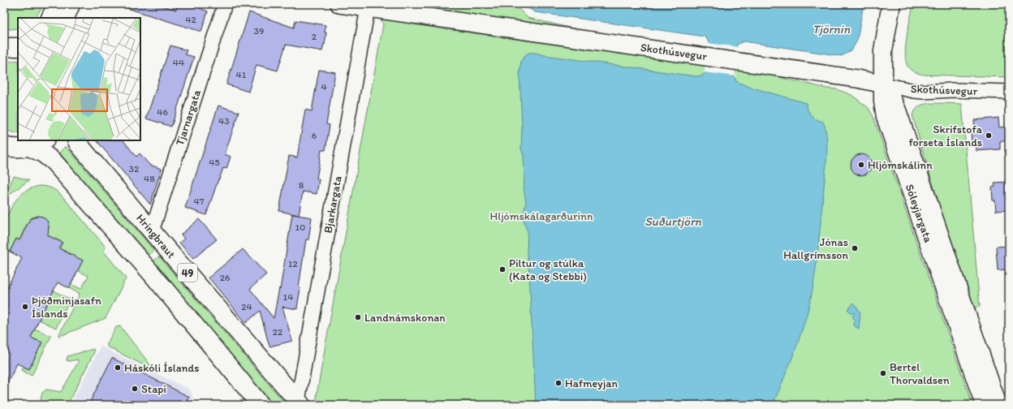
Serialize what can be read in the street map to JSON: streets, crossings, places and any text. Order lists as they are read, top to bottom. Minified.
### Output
{"streets":{"main road":["Sóleyjargata","Hringbraut","49"],"street":["Skothúsvegur","Tjarnargata","Bjarkargata"]},"crossings":[["Skothúsvegur","Bjarkargata"],["Skothúsvegur","Sóleyjargata"],["Tjarnargata","Hringbraut"],["Bjarkargata","Hringbraut"]],"water":["Tjörnin","Suðurtjörn"],"parks":["Hljómskálagarðurinn"],"places":["Skrifstofa forseta Íslands","Hljómskálinn","Jónas Hallgrímsson","Piltur og stúlka (Kata og Stebbi)","Þjóðminjasafn Íslands","Landnámskonan","Háskóli Íslands","Bertel Thorvaldsen","Hafmeyjan","Stapi"],"house_numbers":["42","39","2","44","41","4","46","43","6","45","32","48","8","47","10","12","26","14","24","22"]}
